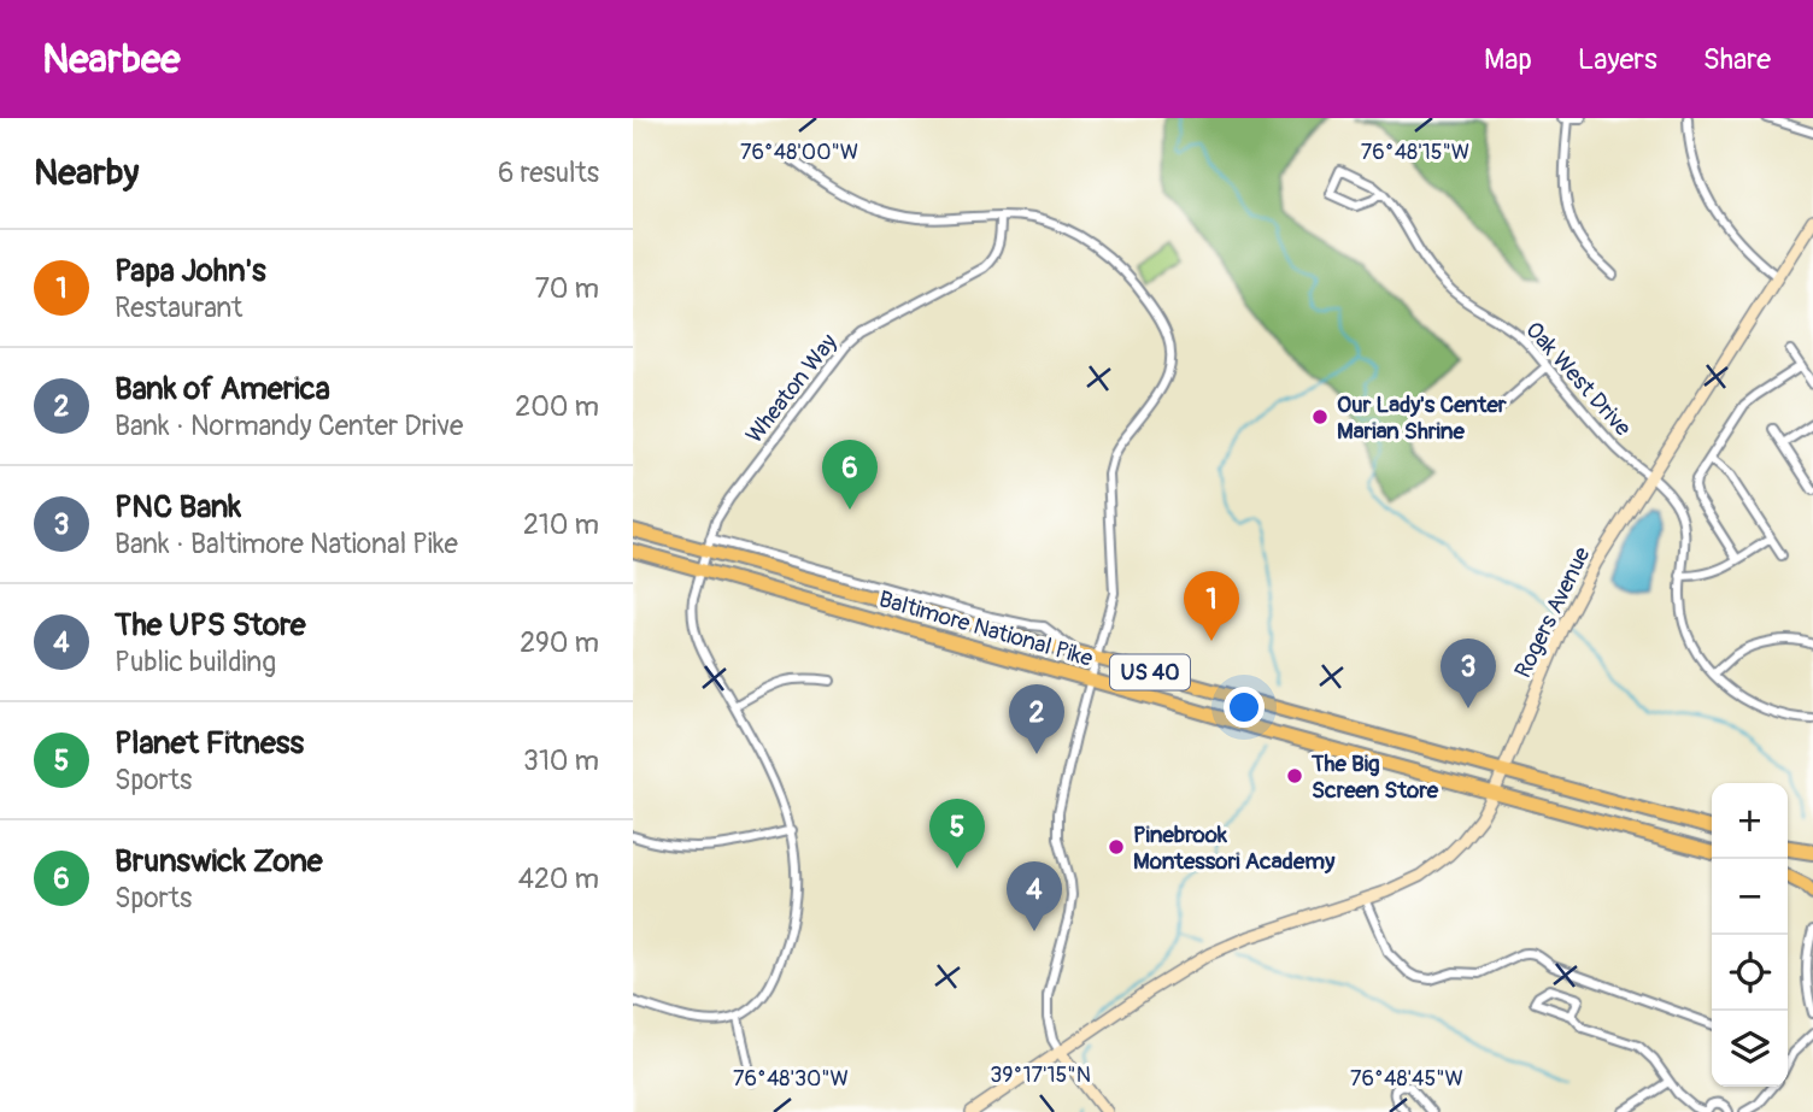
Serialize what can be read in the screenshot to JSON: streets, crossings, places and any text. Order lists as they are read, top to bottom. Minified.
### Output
{"streets":{"main road":["Rogers Avenue","Baltimore National Pike","US 40"],"street":["Oak West Drive","Wheaton Way"]},"crossings":[["Oak West Drive","Rogers Avenue"],["Wheaton Way","Baltimore National Pike"],["Rogers Avenue","Baltimore National Pike"]],"places":["Our Lady's Center Marian Shrine","The Big Screen Store","Pinebrook Montessori Academy"],"page":{"header":"Nearbee","nav":["Map","Layers","Share"],"heading":["Nearby","6 results"],"list":[{"mark":"1","name":"Papa John's","note":"Restaurant","value":"70 m"},{"mark":"2","name":"Bank of America","note":"Bank · Normandy Center Drive","value":"200 m"},{"mark":"3","name":"PNC Bank","note":"Bank · Baltimore National Pike","value":"210 m"},{"mark":"4","name":"The UPS Store","note":"Public building","value":"290 m"},{"mark":"5","name":"Planet Fitness","note":"Sports","value":"310 m"},{"mark":"6","name":"Brunswick Zone","note":"Sports","value":"420 m"}],"pins":["6","1","3","2","5","4"],"map_buttons":["+","−"]},"coordinates":["76°48'00\"W","76°48'15\"W","39°17'15\"N","76°48'30\"W","76°48'45\"W"]}
